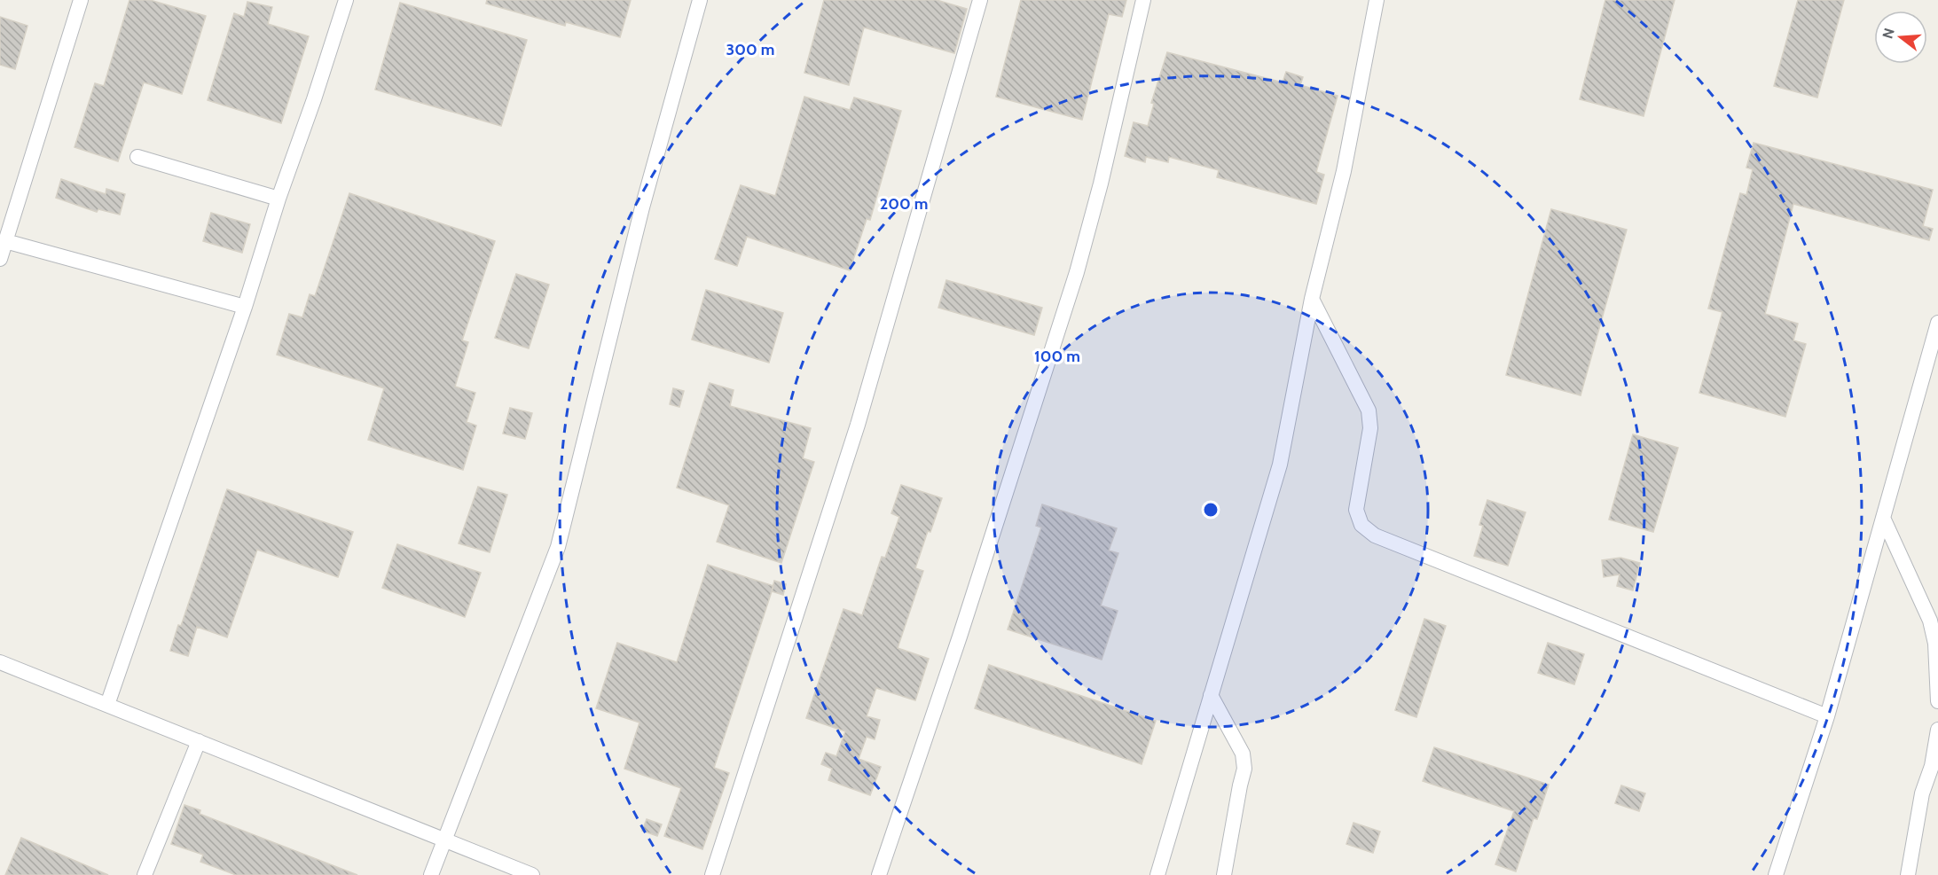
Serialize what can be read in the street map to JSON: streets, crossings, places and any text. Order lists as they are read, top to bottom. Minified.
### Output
{"north":"left","rings":["300 m","200 m","100 m"]}
